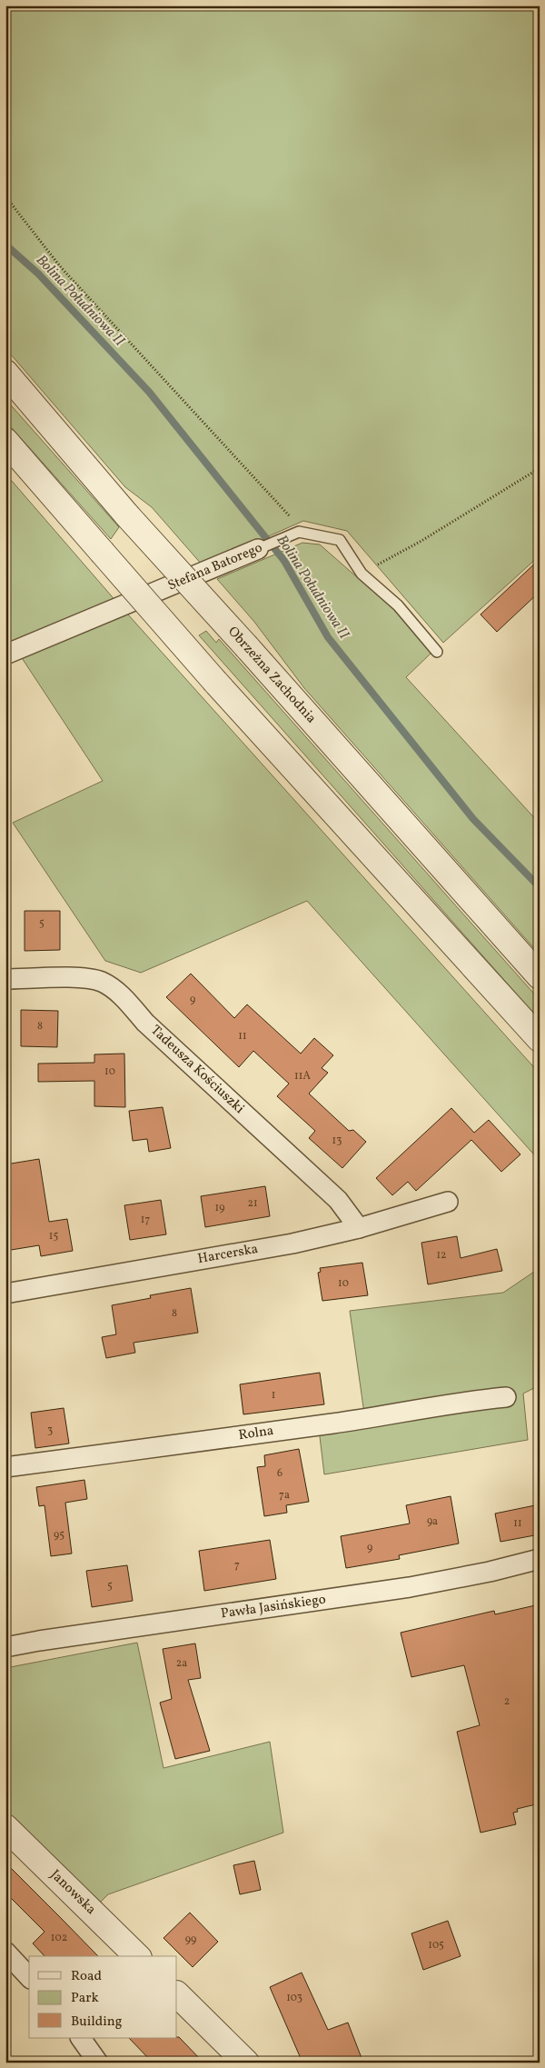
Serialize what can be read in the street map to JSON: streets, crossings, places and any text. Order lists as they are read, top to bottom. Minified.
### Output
{"streets":{"street":["Stefana Batorego","Obrzeżna Zachodnia","Tadeusza Kościuszki","Harcerska","Rolna","Pawła Jasińskiego","Janowska"]},"crossings":[["Tadeusza Kościuszki","Harcerska"]],"water":["Bolina Południowa II"],"house_numbers":["5","9","8","11","10","11A","13","21","19","17","15","12","10","8","1","3","6","7a","9a","11","95","9","7","5","2a","2","102","99","105","103"],"legend":["Road","Park","Building"]}
